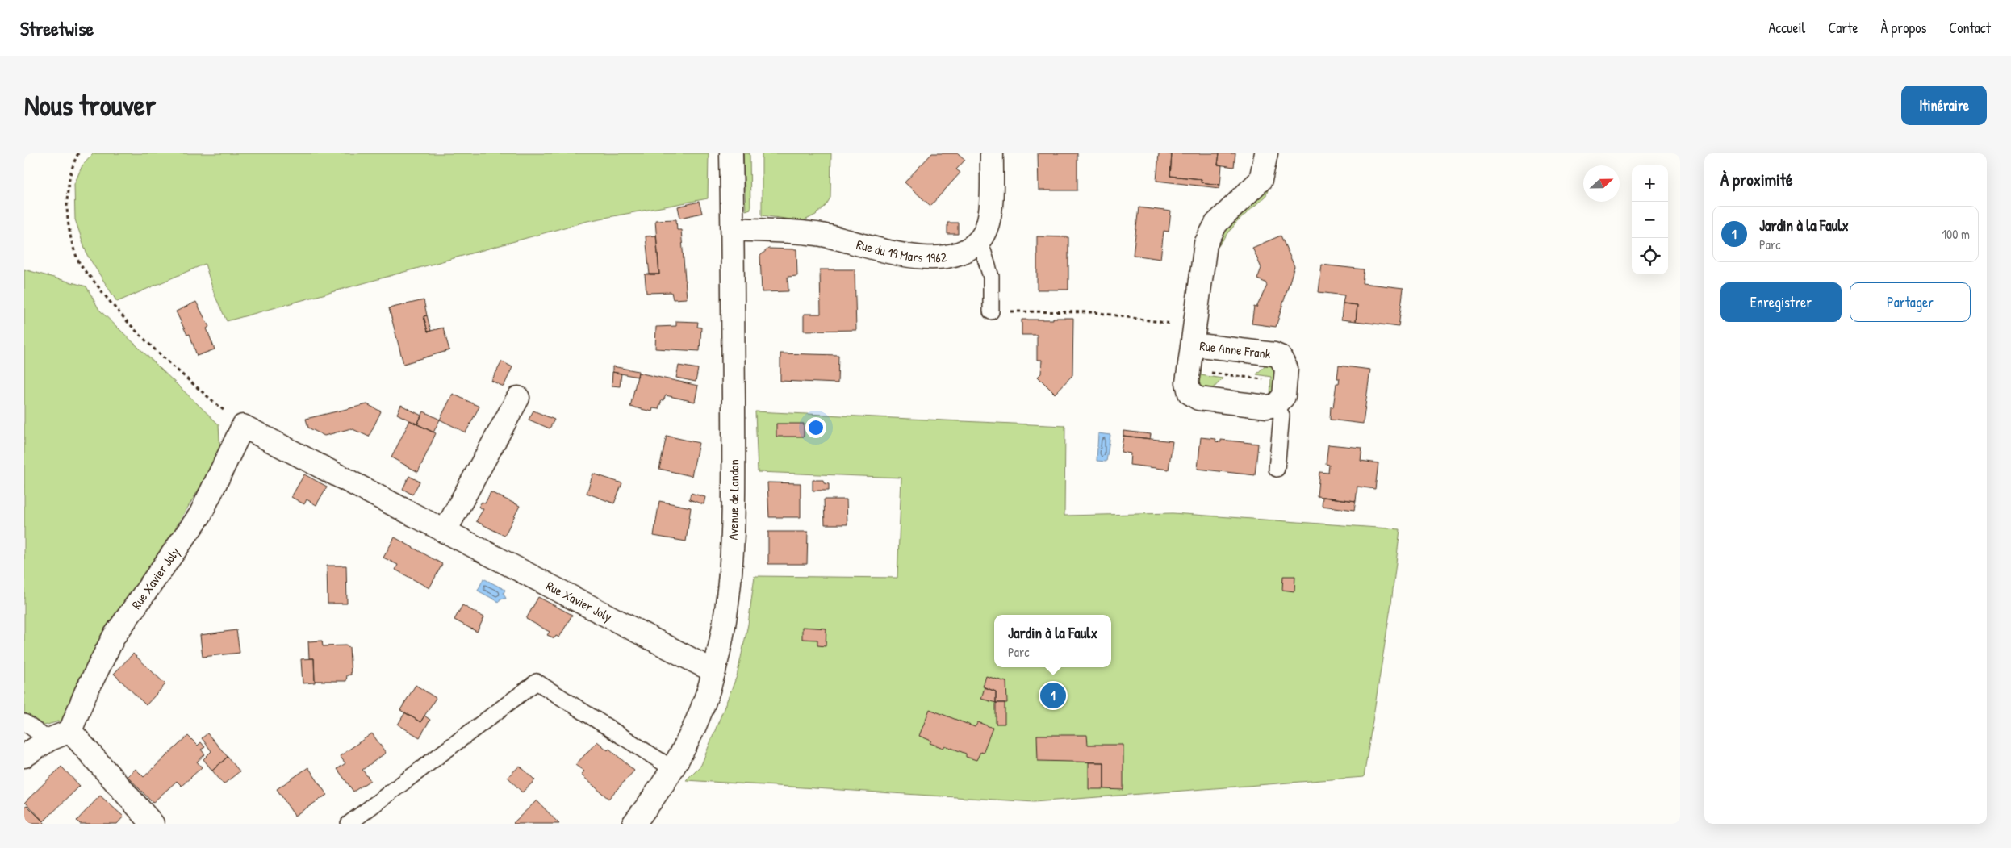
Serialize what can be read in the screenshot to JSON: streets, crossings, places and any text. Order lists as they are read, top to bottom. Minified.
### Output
{"streets":{"street":["Rue du 19 Mars 1962","Rue Anne Frank","Avenue de Landon","Rue Xavier Joly"]},"crossings":[["Rue du 19 Mars 1962","Avenue de Landon"],["Avenue de Landon","Rue Xavier Joly"]],"north":"right","page":{"header":"Streetwise","nav":["Accueil","Carte","À propos","Contact"],"buttons":["Itinéraire",["Enregistrer","Partager"]],"title":"Nous trouver","heading":"À proximité","map_buttons":["+","−"],"list":[{"mark":"1","name":"Jardin à la Faulx","note":"Parc","value":"100 m"}],"popup":["Jardin à la Faulx","Parc"],"pins":"1"}}
